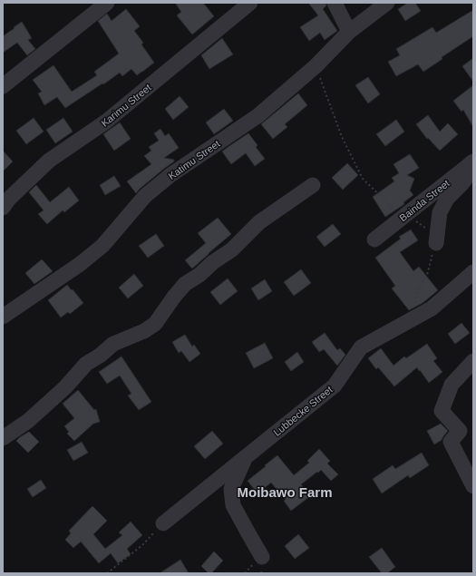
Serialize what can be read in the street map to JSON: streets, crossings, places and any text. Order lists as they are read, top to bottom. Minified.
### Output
{"streets":{"street":["Karimu Street","Katimu Street","Bainda Street","Lubbecke Street"]},"districts":["Moibawo Farm"]}
